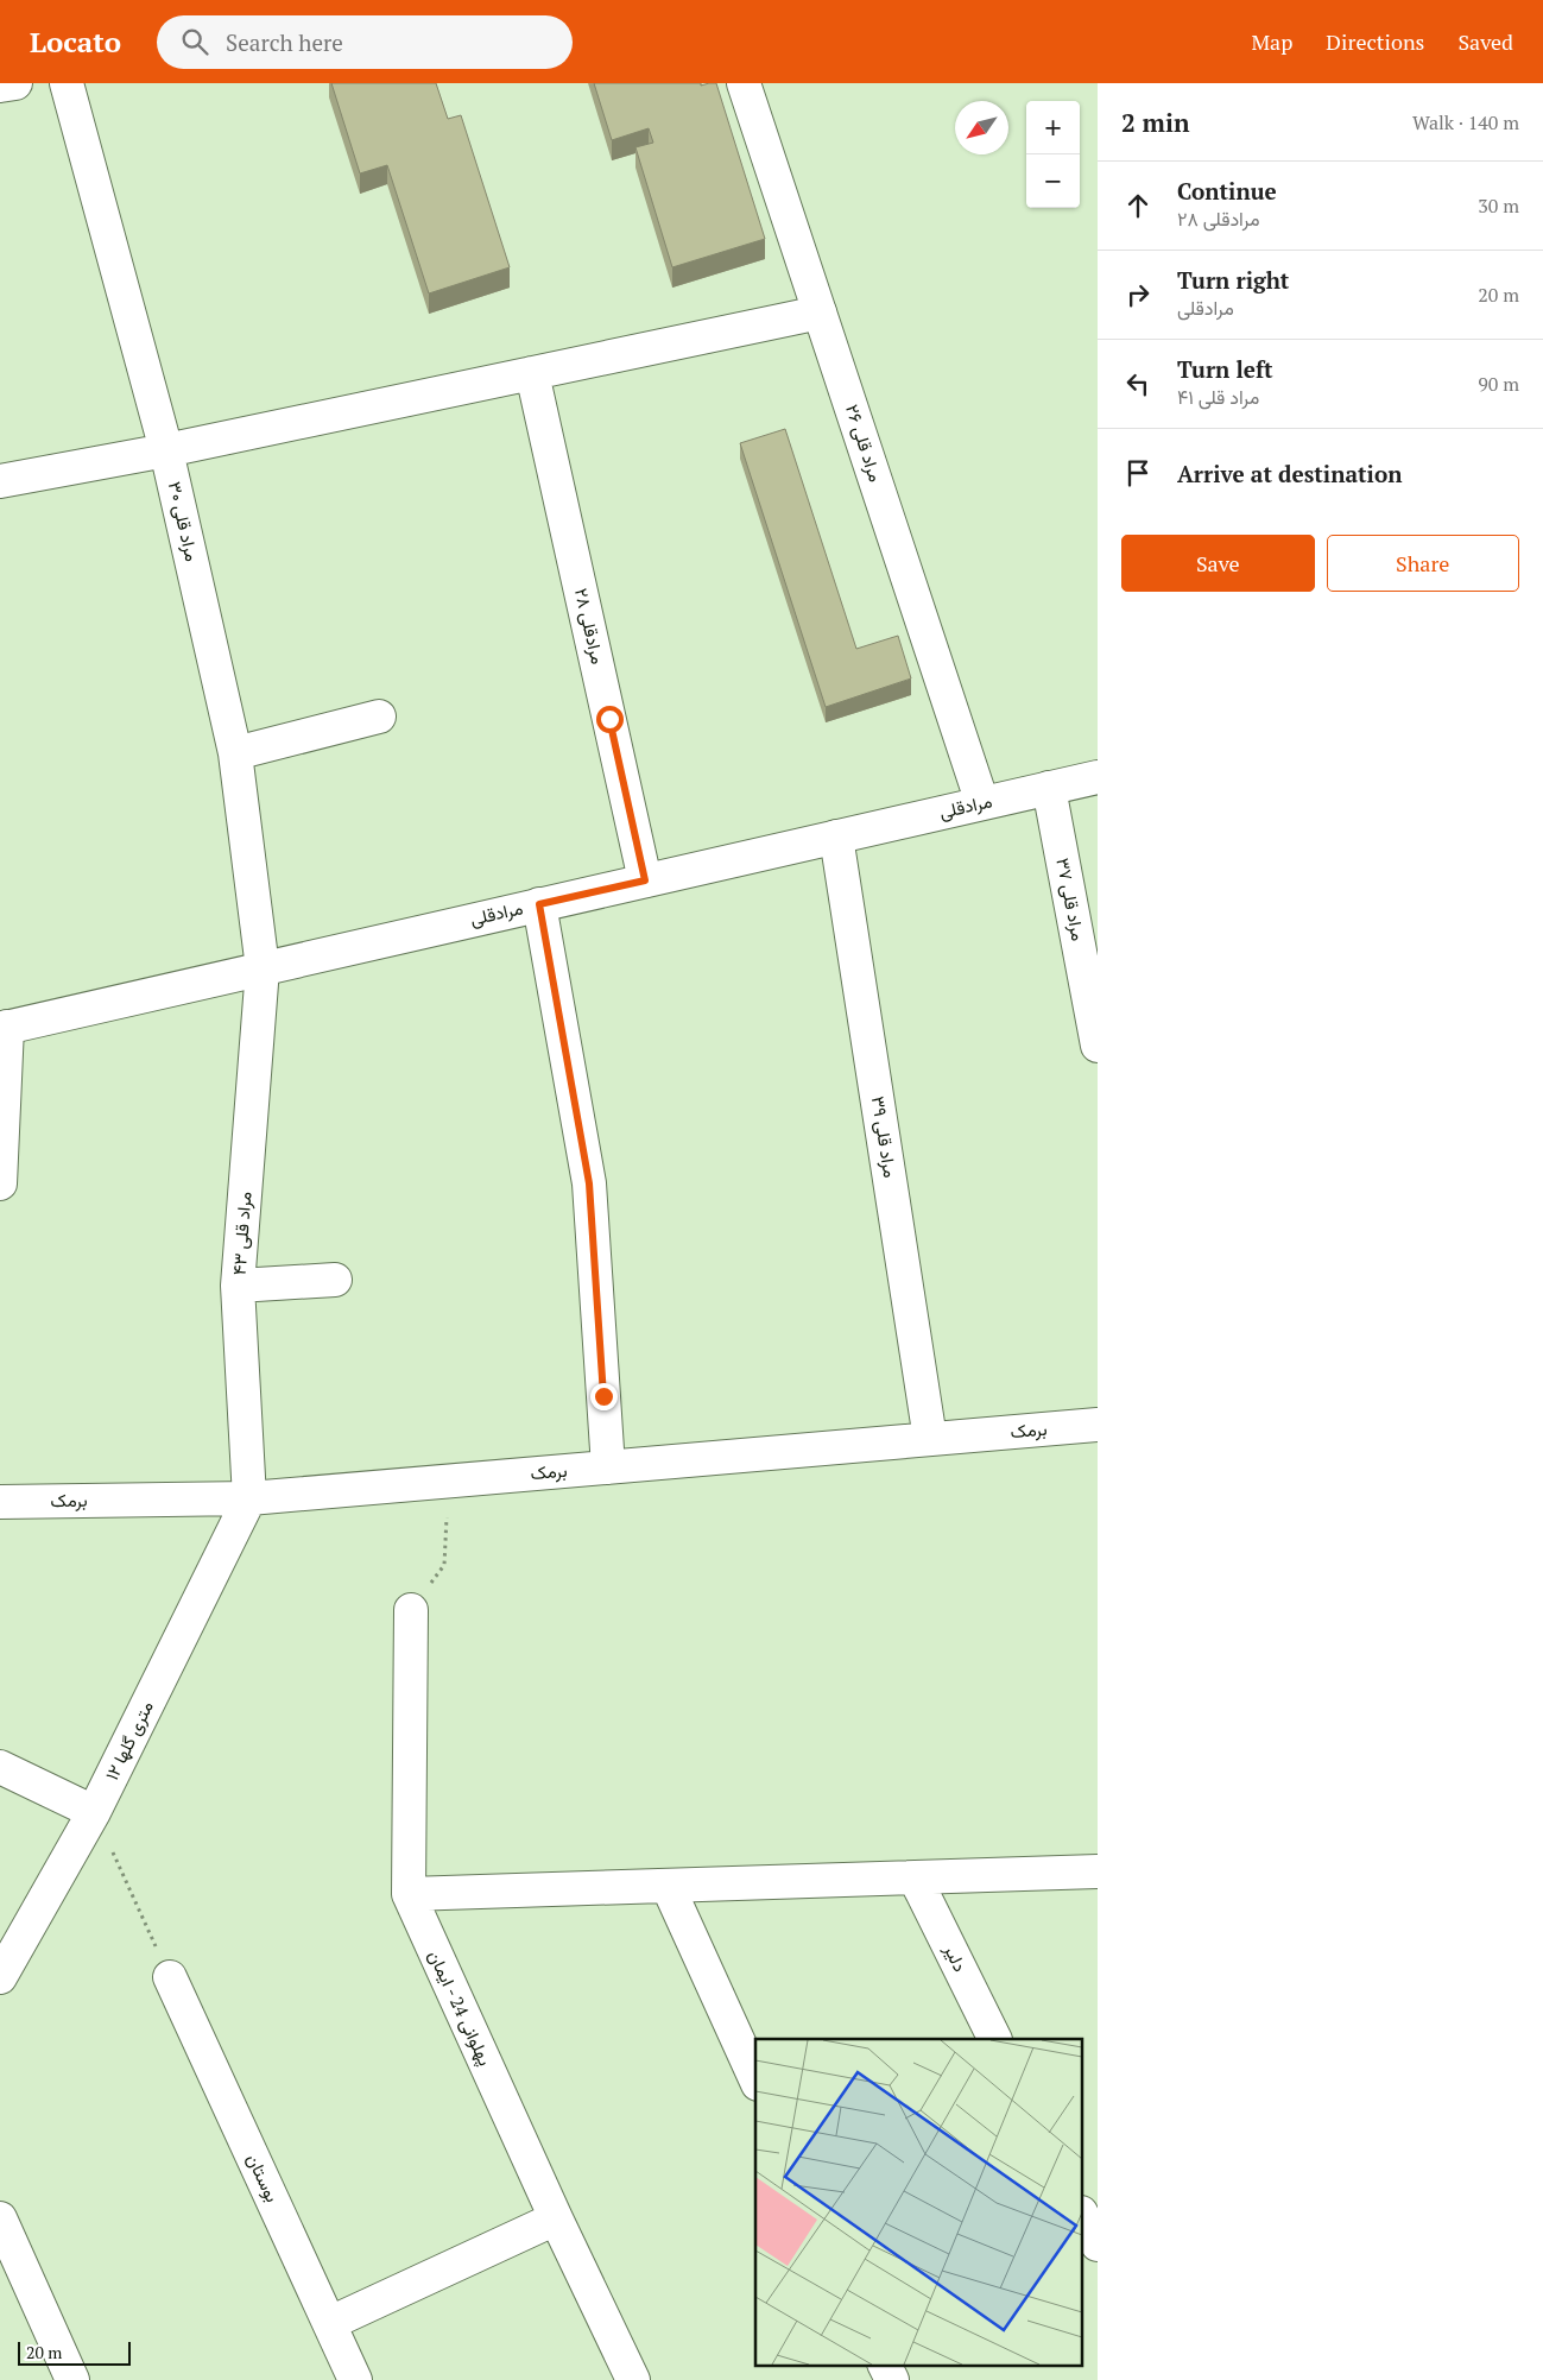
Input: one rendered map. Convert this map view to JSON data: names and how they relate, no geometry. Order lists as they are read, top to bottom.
{
  "streets": {
    "street": [
      "مراد قلی ۲۶",
      "مراد قلی ۳۰",
      "مرادقلی ۲۸",
      "مرادقلی",
      "مراد قلی ۳۷",
      "مراد قلی ۳۹",
      "مراد قلی ۴۳",
      "برمک",
      "۱۲ متری گلها",
      "دلیر",
      "پهلوانی 24 - ایمان",
      "بوستان"
    ]
  },
  "crossings": [
    ["مراد قلی ۲۶", "مرادقلی"],
    ["مراد قلی ۳۰", "مرادقلی"],
    ["مراد قلی ۳۰", "مراد قلی ۴۳"],
    ["مرادقلی ۲۸", "مرادقلی"],
    ["مرادقلی", "مراد قلی ۳۷"],
    ["مرادقلی", "مراد قلی ۳۹"],
    ["مرادقلی", "مراد قلی ۴۳"],
    ["مراد قلی ۳۹", "برمک"],
    ["مراد قلی ۴۳", "برمک"],
    ["مراد قلی ۴۳", "۱۲ متری گلها"],
    ["برمک", "۱۲ متری گلها"]
  ],
  "scale_bar": "20 m",
  "north": "bottom left",
  "page": {
    "header": "Locato",
    "search": "Search here",
    "nav": ["Map", "Directions", "Saved"],
    "heading": ["2 min", "Walk · 140 m"],
    "map_buttons": ["+", "−"],
    "list": [
      ["Continue", "مرادقلی ۲۸", "30 m"],
      ["Turn right", "مرادقلی", "20 m"],
      ["Turn left", "مراد قلی ۴۱", "90 m"],
      "Arrive at destination"
    ],
    "buttons": ["Save", "Share"],
    "scale": "20 m"
  }
}
